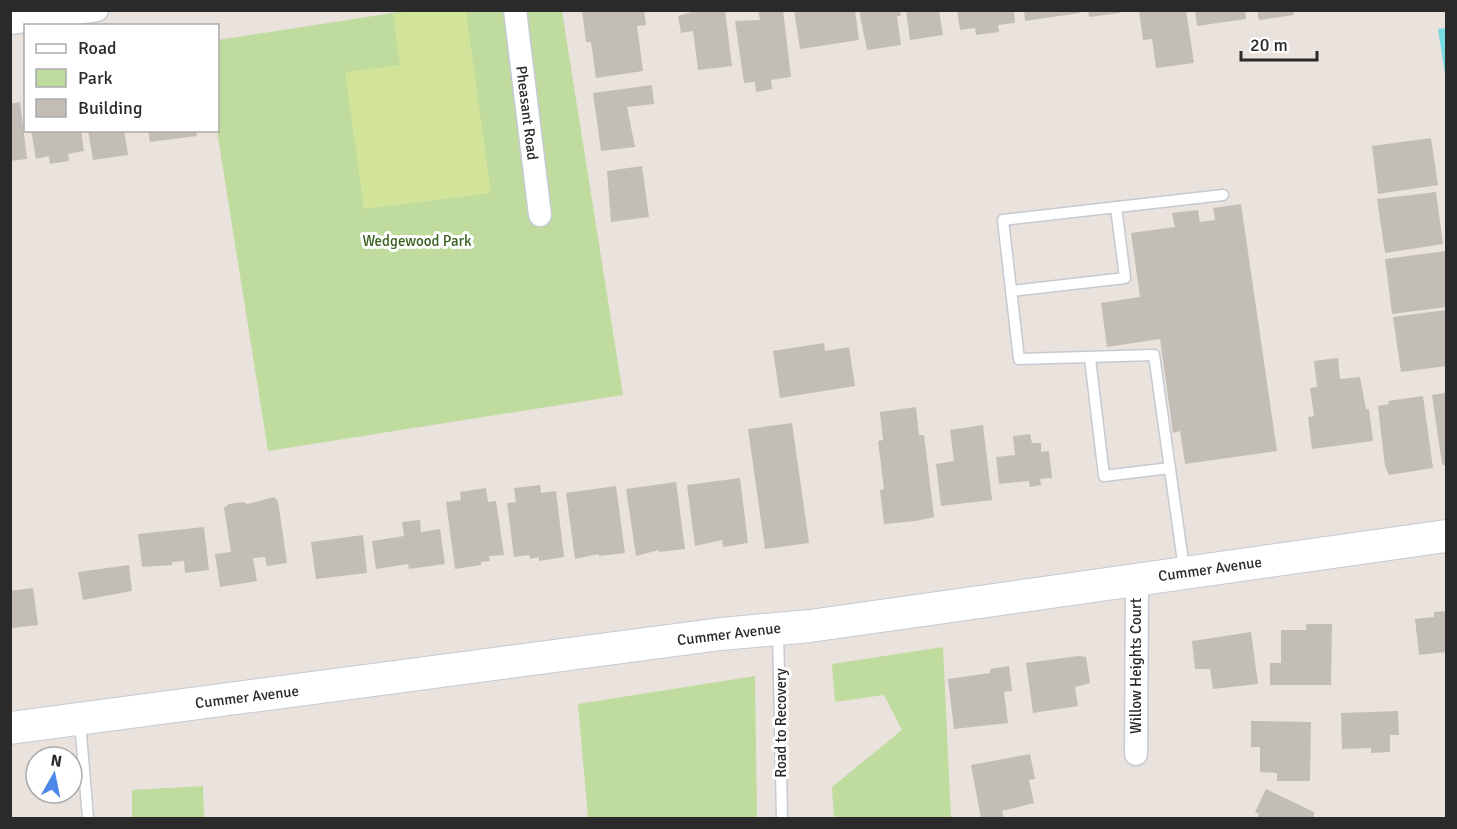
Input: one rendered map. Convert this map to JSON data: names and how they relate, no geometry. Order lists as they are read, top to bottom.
{
  "streets": {
    "street": ["Pheasant Road", "Cummer Avenue", "Willow Heights Court"],
    "lane": ["Road to Recovery"]
  },
  "crossings": [
    ["Cummer Avenue", "Willow Heights Court"],
    ["Cummer Avenue", "Road to Recovery"]
  ],
  "parks": ["Wedgewood Park"],
  "legend": ["Road", "Park", "Building"],
  "scale_bar": "20 m",
  "north": "top"
}
